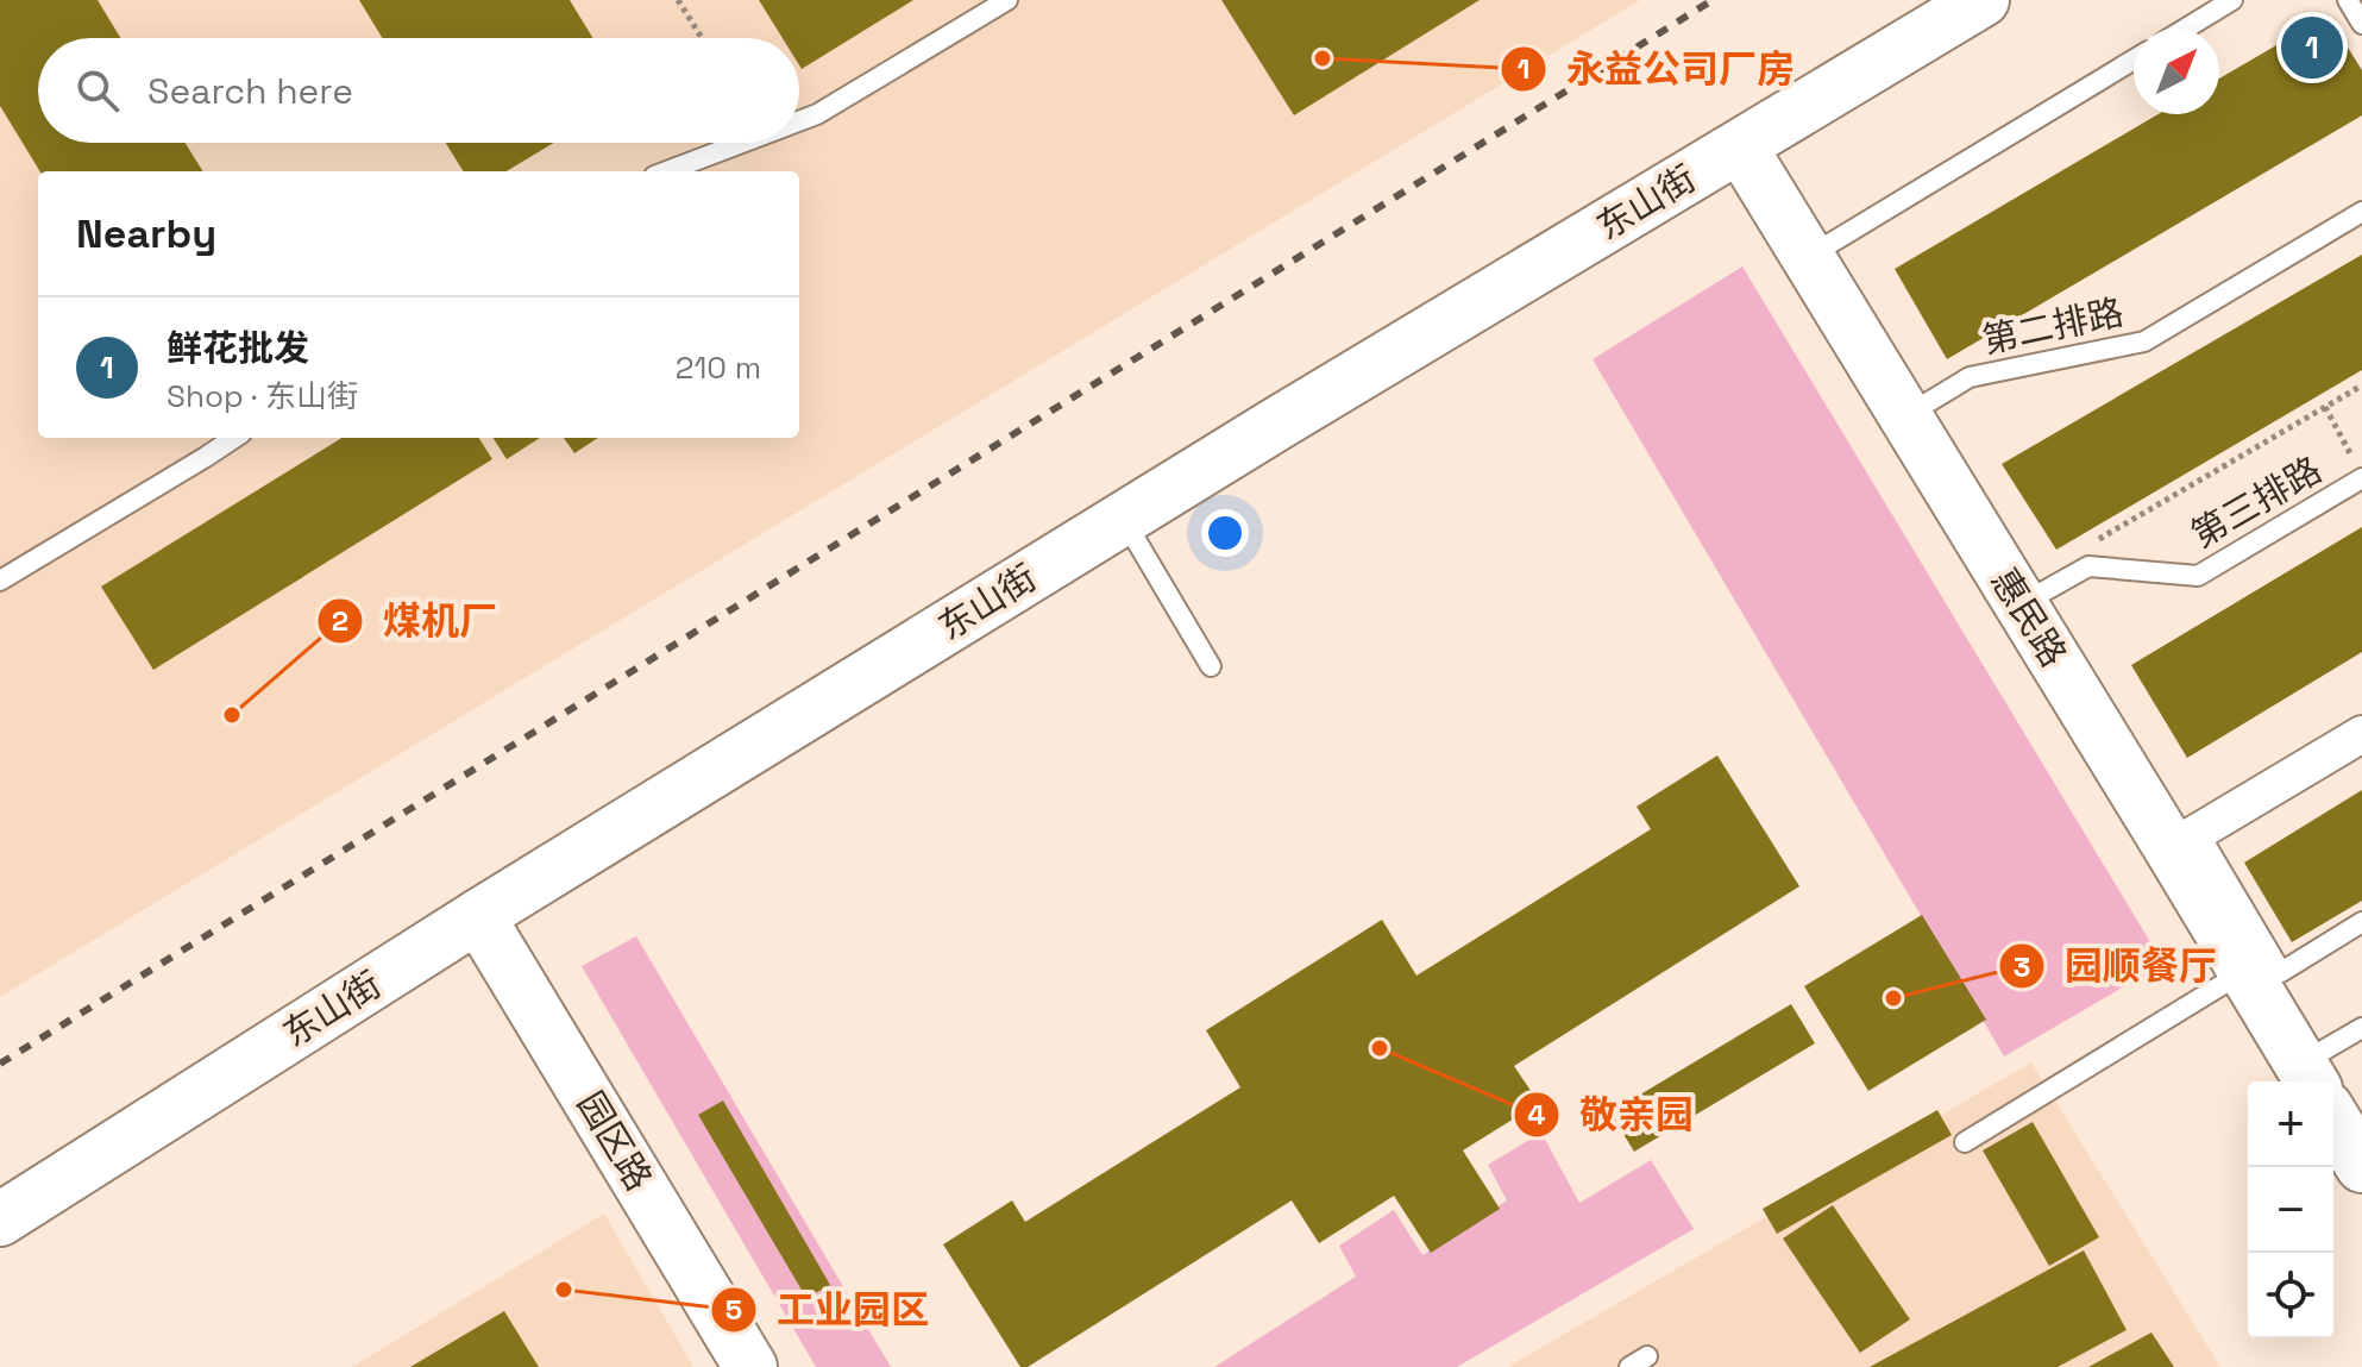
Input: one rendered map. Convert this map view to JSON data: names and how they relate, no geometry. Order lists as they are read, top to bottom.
{
  "streets": {
    "main road": ["东山街", "惠民路", "园区路"],
    "lane": ["第二排路", "第三排路"]
  },
  "crossings": [
    ["东山街", "惠民路"],
    ["东山街", "园区路"],
    ["第二排路", "惠民路"],
    ["第三排路", "惠民路"]
  ],
  "places": [
    "永益公司厂房",
    "煤机厂",
    "园顺餐厅",
    "敬亲园",
    "工业园区"
  ],
  "north": "top right",
  "page": {
    "pins": "1",
    "search": "Search here",
    "heading": "Nearby",
    "list": [
      {
        "mark": "1",
        "name": "鲜花批发",
        "note": "Shop · 东山街",
        "value": "210 m"
      }
    ],
    "map_buttons": ["+", "−"]
  }
}
